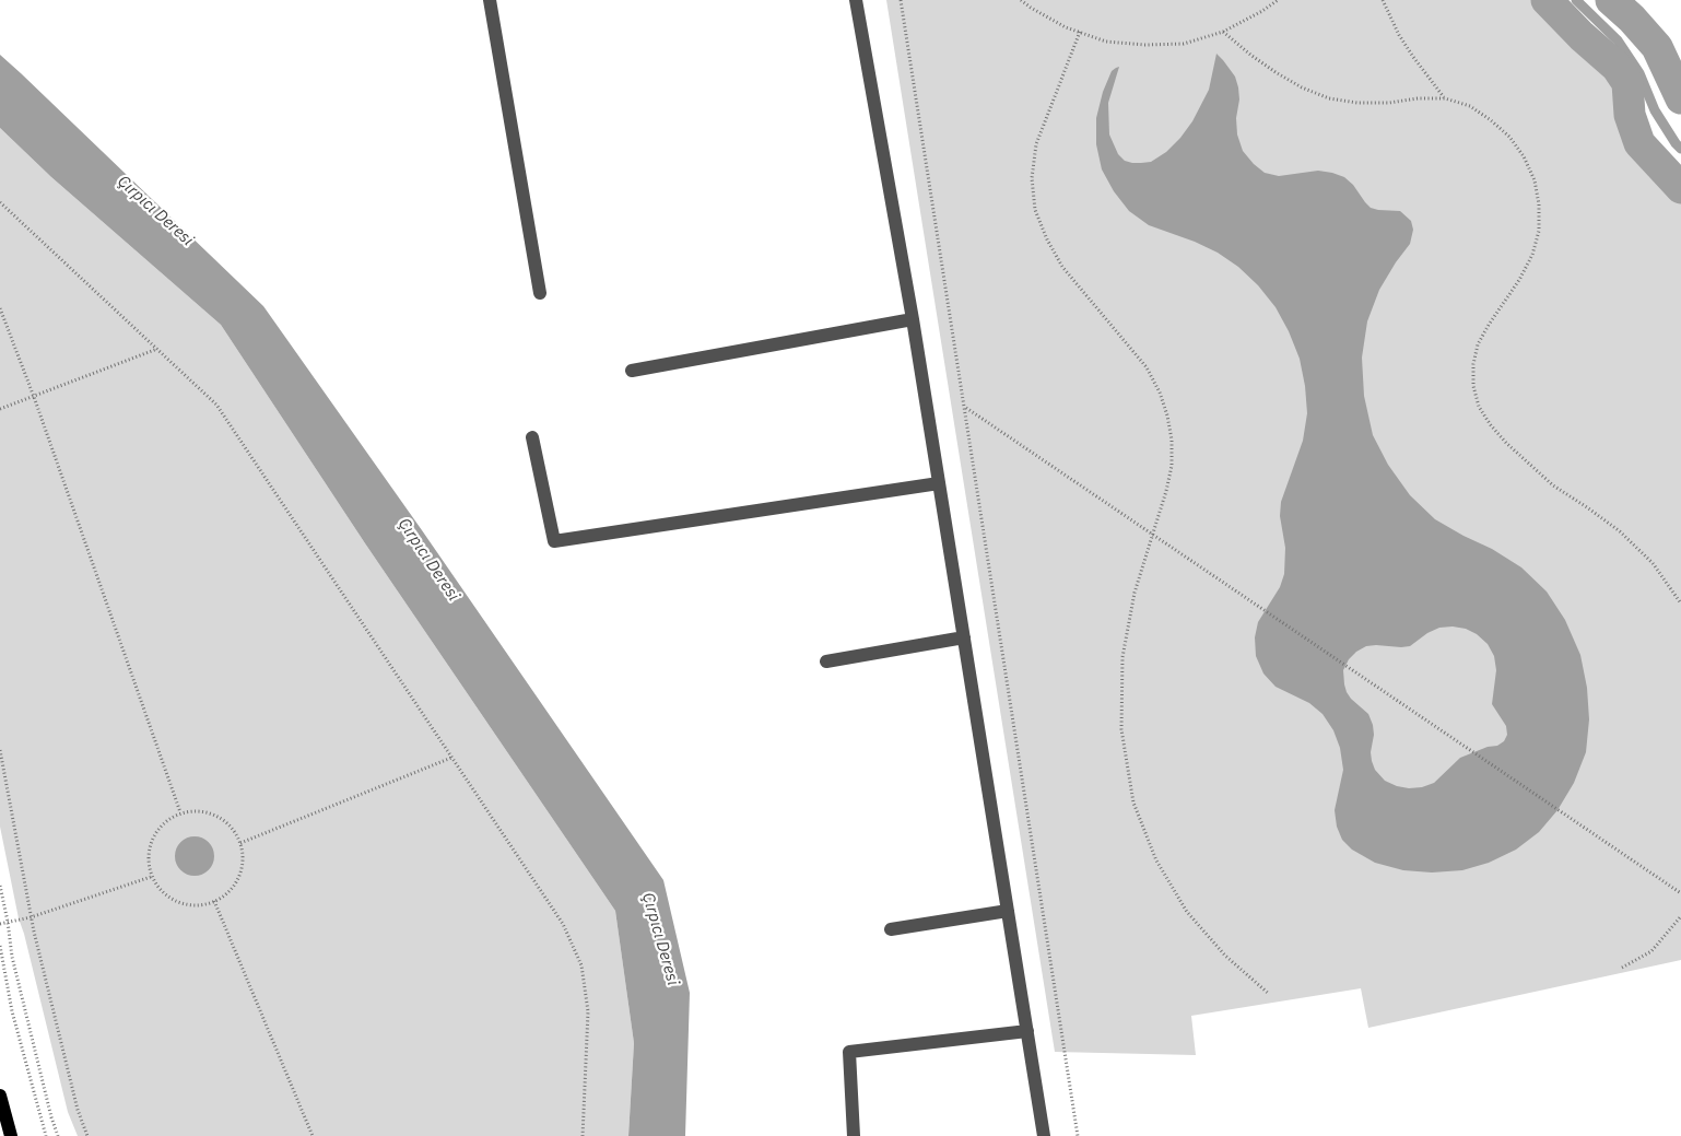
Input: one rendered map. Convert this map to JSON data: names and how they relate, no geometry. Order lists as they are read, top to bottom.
{
  "water": ["Çırpıcı Deresi"]
}
